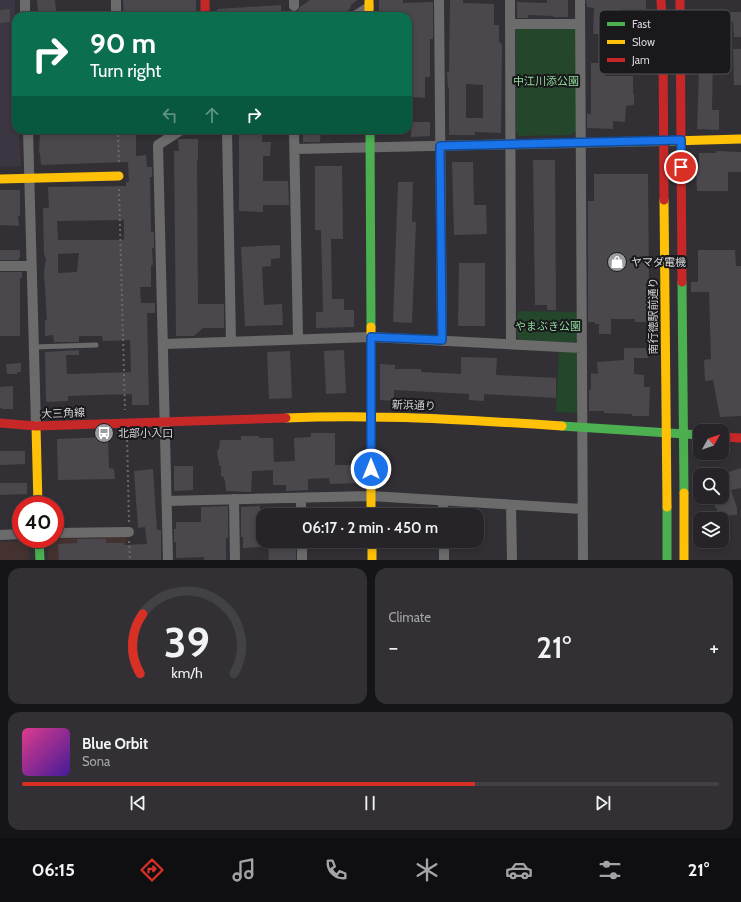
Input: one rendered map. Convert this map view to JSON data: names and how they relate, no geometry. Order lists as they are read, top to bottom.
{
  "streets": {
    "street": ["南行徳駅前通り", "新浜通り", "大三角線"]
  },
  "crossings": [
    ["南行徳駅前通り", "新浜通り"],
    ["新浜通り", "大三角線"]
  ],
  "parks": ["中江川添公園", "やまぶき公園"],
  "places": {
    "shop": ["ヤマダ電機"],
    "bus stop": ["北部小入口"]
  },
  "legend": ["Fast", "Slow", "Jam"],
  "north": "top right",
  "page": {
    "turn": ["90 m", "Turn right"],
    "limit": "40",
    "trip": "06:17 · 2 min · 450 m",
    "tile": "Climate",
    "heat": ["−", "21°", "+"],
    "song": ["Blue Orbit", "Sona"],
    "tabs": ["06:15", "21°"],
    "gauge": ["39", "km/h"]
  }
}
